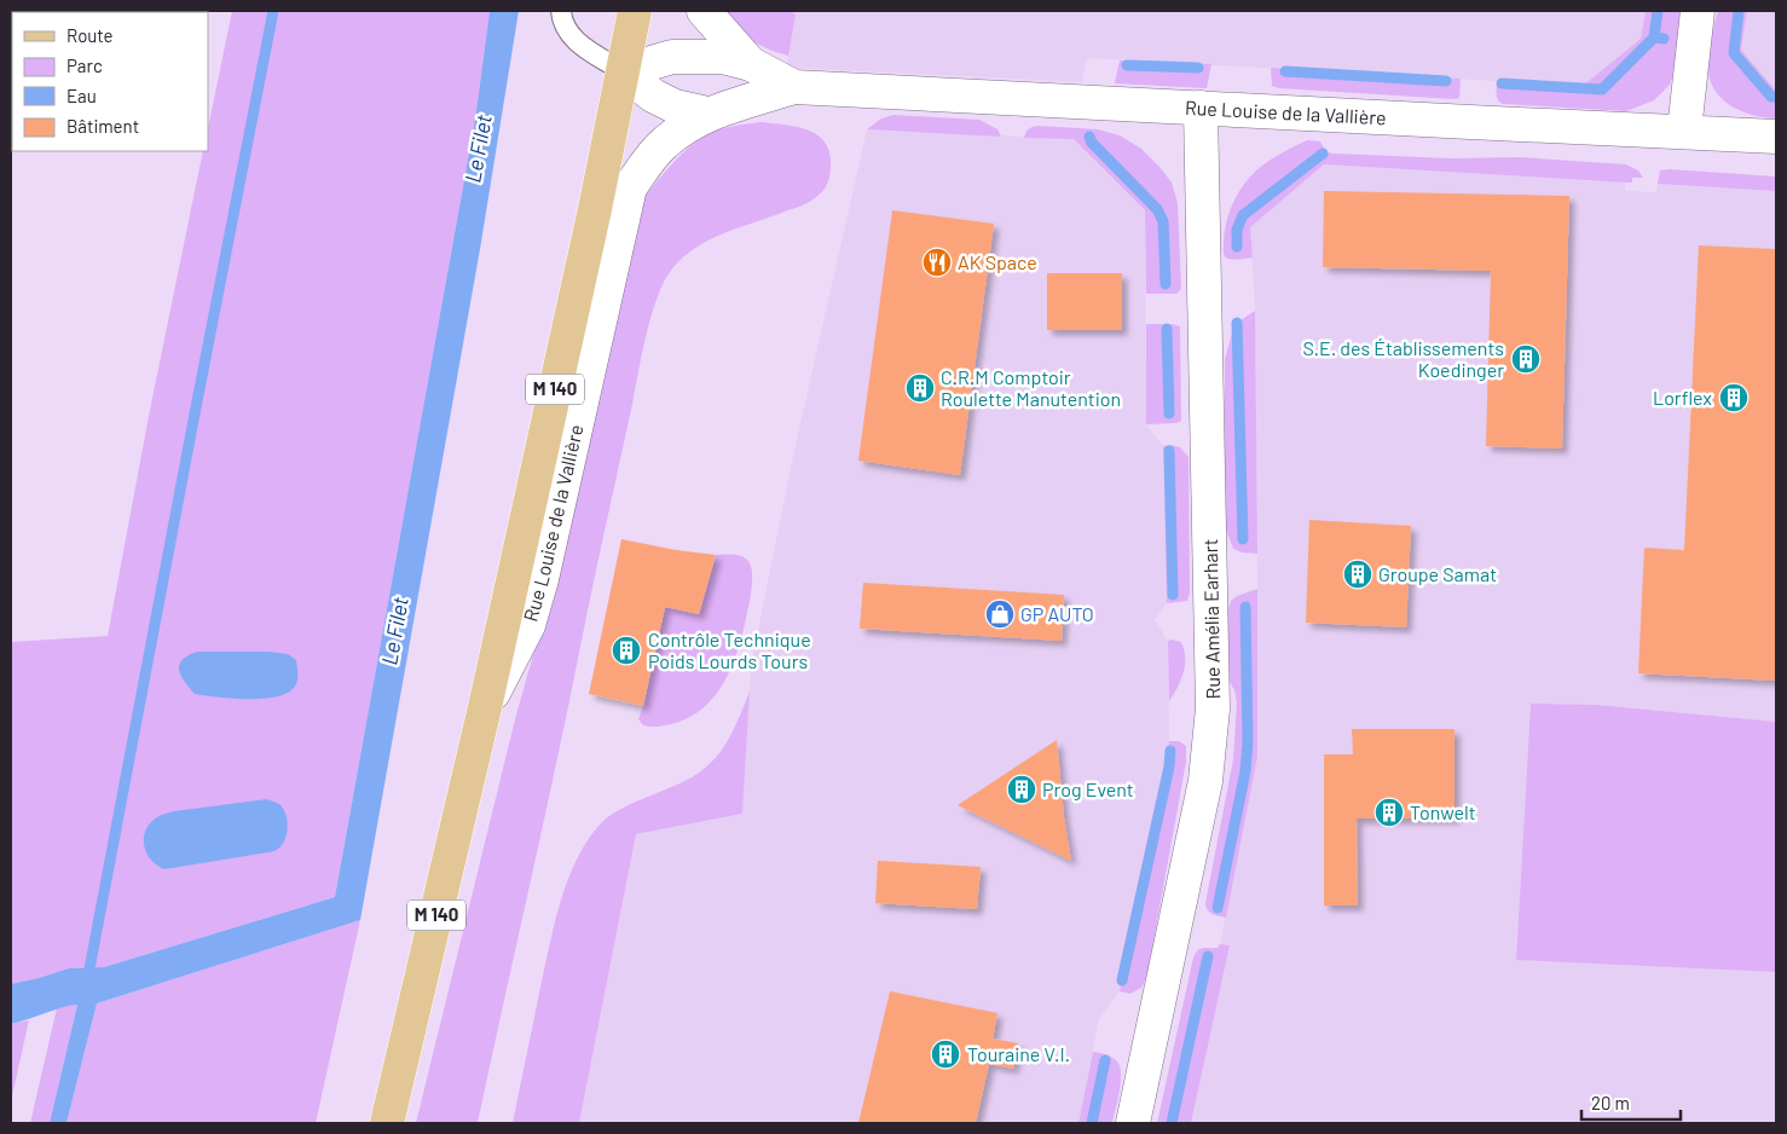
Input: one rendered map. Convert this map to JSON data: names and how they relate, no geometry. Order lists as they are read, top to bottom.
{
  "streets": {
    "main road": ["M 140"],
    "street": ["Rue Louise de la Vallière", "Rue Amélia Earhart"]
  },
  "crossings": [
    ["Rue Louise de la Vallière", "M 140"],
    ["Rue Louise de la Vallière", "Rue Amélia Earhart"]
  ],
  "water": ["Le Filet"],
  "places": {
    "restaurant": ["AK Space"],
    "building": [
      "S.E. des Établissements Koedinger",
      "C.R.M Comptoir Roulette Manutention",
      "Lorflex",
      "Groupe Samat",
      "Contrôle Technique Poids Lourds Tours",
      "Prog Event",
      "Tonwelt",
      "Touraine V.I."
    ],
    "shop": ["GP AUTO"]
  },
  "legend": [
    "Route",
    "Parc",
    "Eau",
    "Bâtiment"
  ],
  "scale_bar": "20 m"
}
